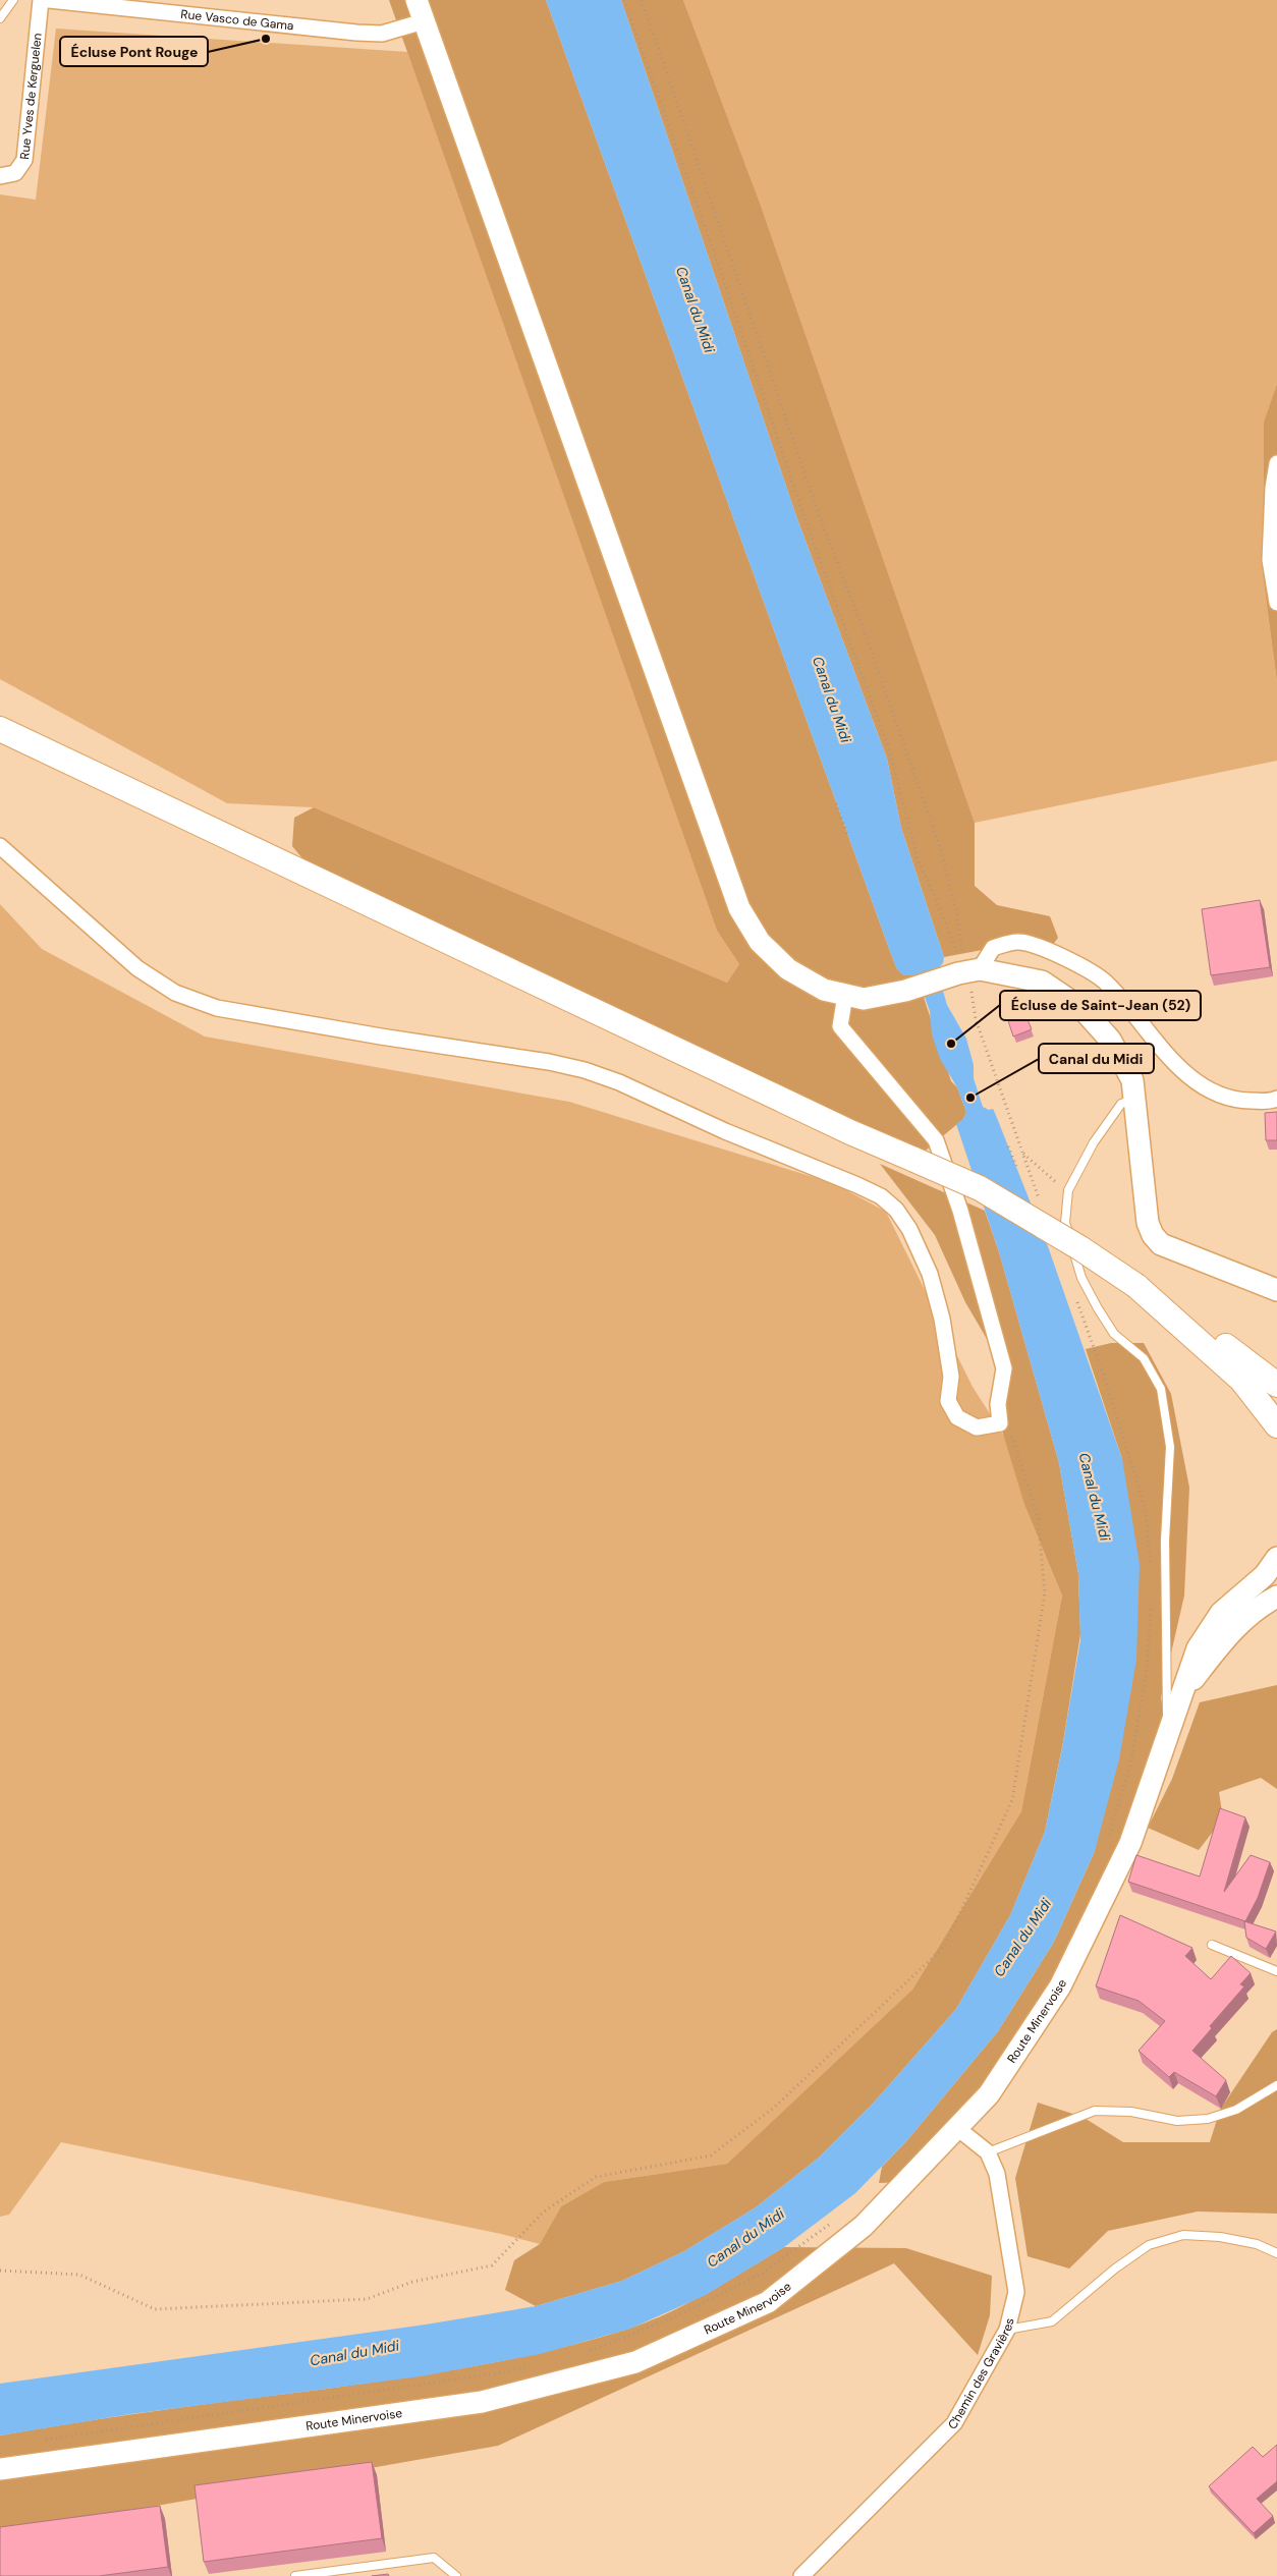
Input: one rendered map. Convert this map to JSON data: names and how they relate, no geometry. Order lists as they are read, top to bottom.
{
  "streets": {
    "main road": ["Route Minervoise"],
    "street": ["Rue Vasco de Gama", "Rue Yves de Kerguelen", "Chemin des Gravières"]
  },
  "crossings": [
    ["Route Minervoise", "Chemin des Gravières"]
  ],
  "water": ["Canal du Midi"],
  "places": ["Écluse Pont Rouge", "Écluse de Saint-Jean (52)", "Canal du Midi"]
}
